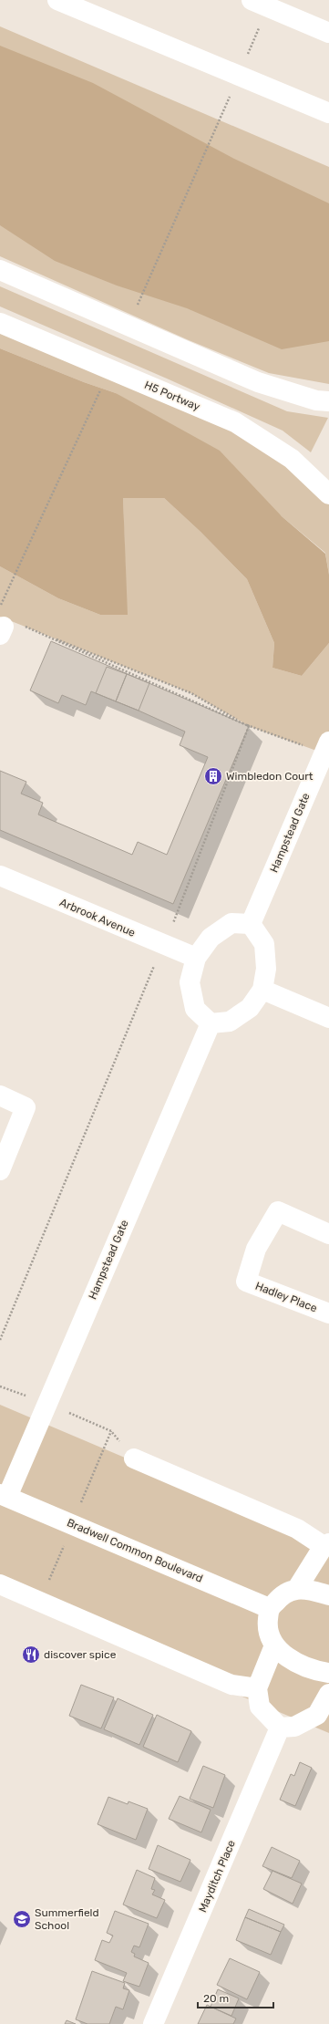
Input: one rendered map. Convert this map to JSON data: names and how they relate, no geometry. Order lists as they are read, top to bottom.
{
  "streets": {
    "street": [
      "H5 Portway",
      "Hampstead Gate",
      "Arbrook Avenue",
      "Hadley Place",
      "Bradwell Common Boulevard",
      "Mayditch Place"
    ]
  },
  "crossings": [
    ["Hampstead Gate", "Arbrook Avenue"],
    ["Hampstead Gate", "Bradwell Common Boulevard"]
  ],
  "places": {
    "building": ["Wimbledon Court"],
    "restaurant": ["discover spice"],
    "school or university": ["Summerfield School"]
  },
  "scale_bar": "20 m"
}
